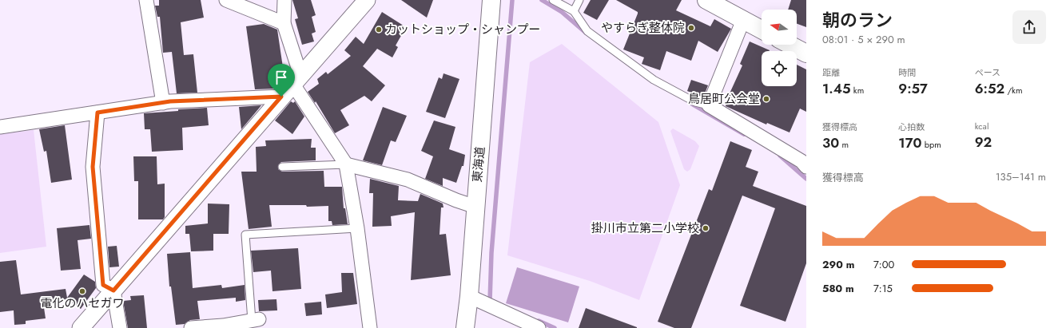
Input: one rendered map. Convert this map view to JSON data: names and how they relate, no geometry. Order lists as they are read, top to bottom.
{
  "streets": {
    "main road": ["東海道"]
  },
  "places": [
    "やすらぎ整体院",
    "カットショップ・シャンプー",
    "鳥居町公会堂",
    "掛川市立第二小学校",
    "電化のハセガワ"
  ],
  "north": "left",
  "page": {
    "heading": ["朝のラン", "08:01 · 5 × 290 m"],
    "stats": [
      ["距離", "1.45 km"],
      ["時間", "9:57"],
      ["ペース", "6:52 /km"],
      ["獲得標高", "30 m"],
      ["心拍数", "170 bpm"],
      ["kcal", "92"]
    ],
    "chart": ["獲得標高", "135–141 m"],
    "list": [
      {
        "name": "290 m",
        "note": "7:00"
      },
      {
        "name": "580 m",
        "note": "7:15"
      }
    ]
  }
}
